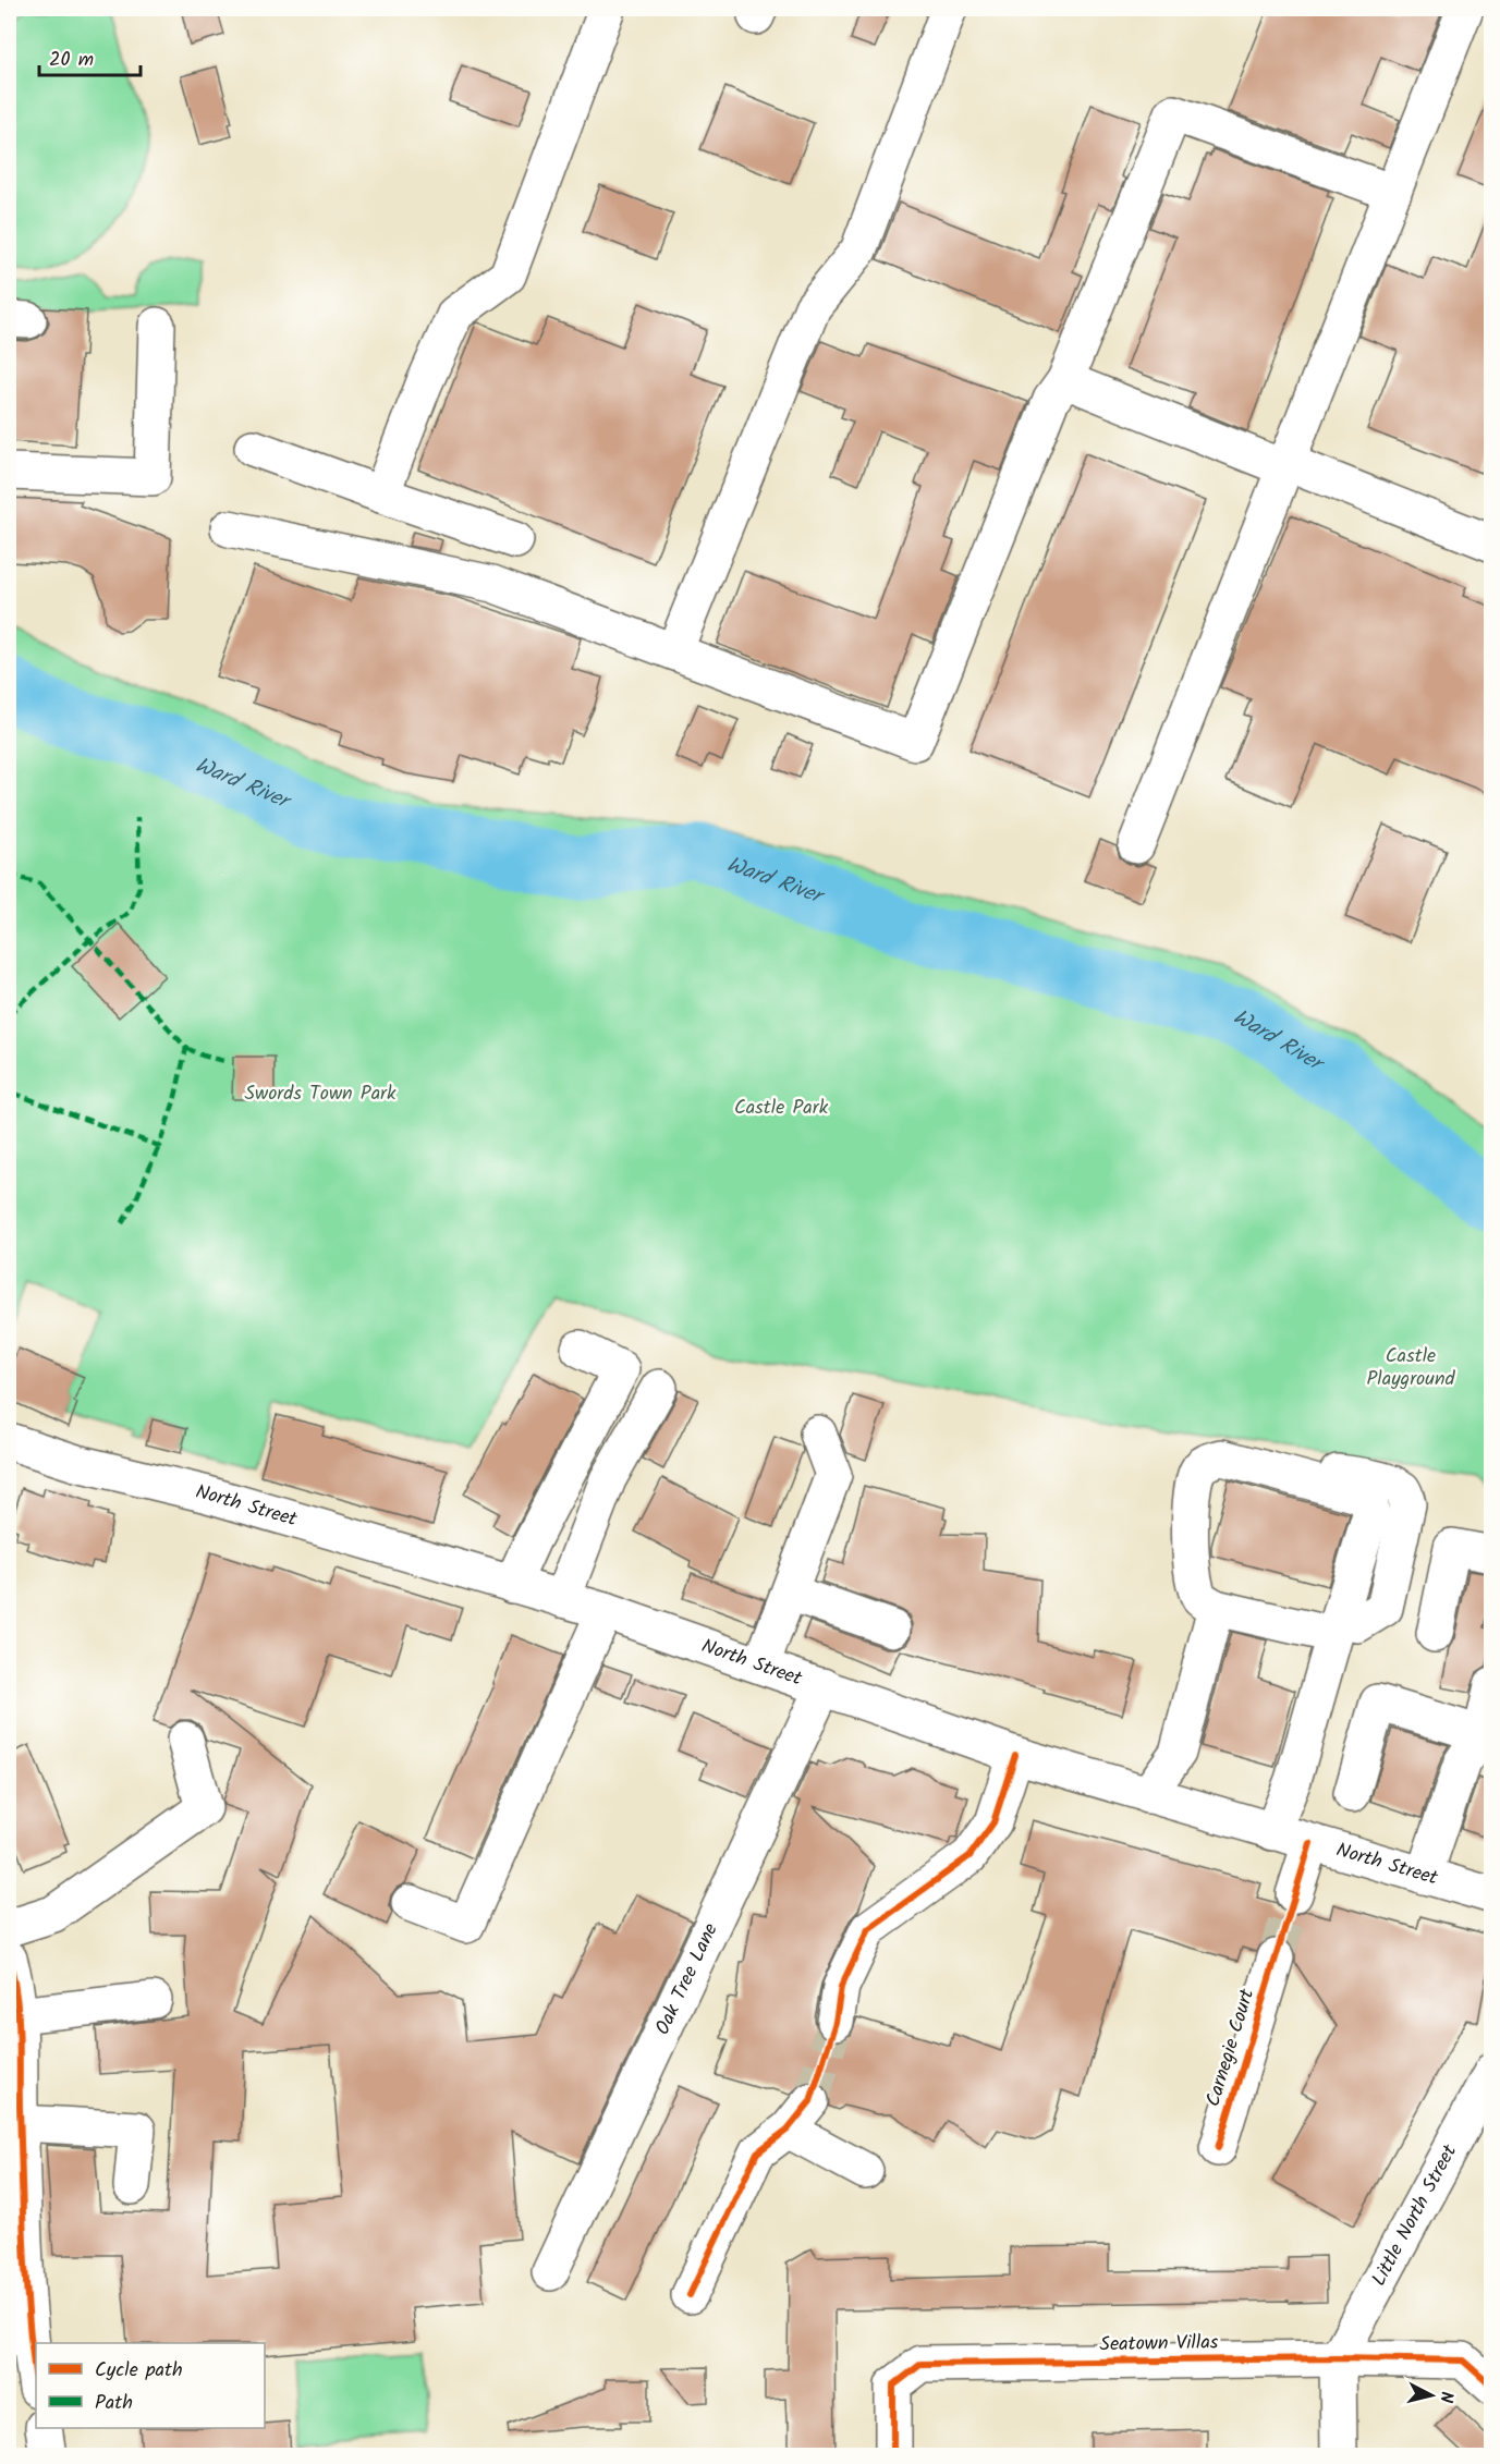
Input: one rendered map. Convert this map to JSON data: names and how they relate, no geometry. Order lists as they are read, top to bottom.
{
  "streets": {
    "street": [
      "North Street",
      "Oak Tree Lane",
      "Carnegie Court",
      "Little North Street",
      "Seatown Villas"
    ]
  },
  "crossings": [
    ["North Street", "Oak Tree Lane"],
    ["Little North Street", "Seatown Villas"]
  ],
  "water": ["Ward River"],
  "parks": ["Swords Town Park", "Castle Park", "Castle Playground"],
  "legend": ["Cycle path", "Path"],
  "scale_bar": "20 m",
  "north": "right"
}
